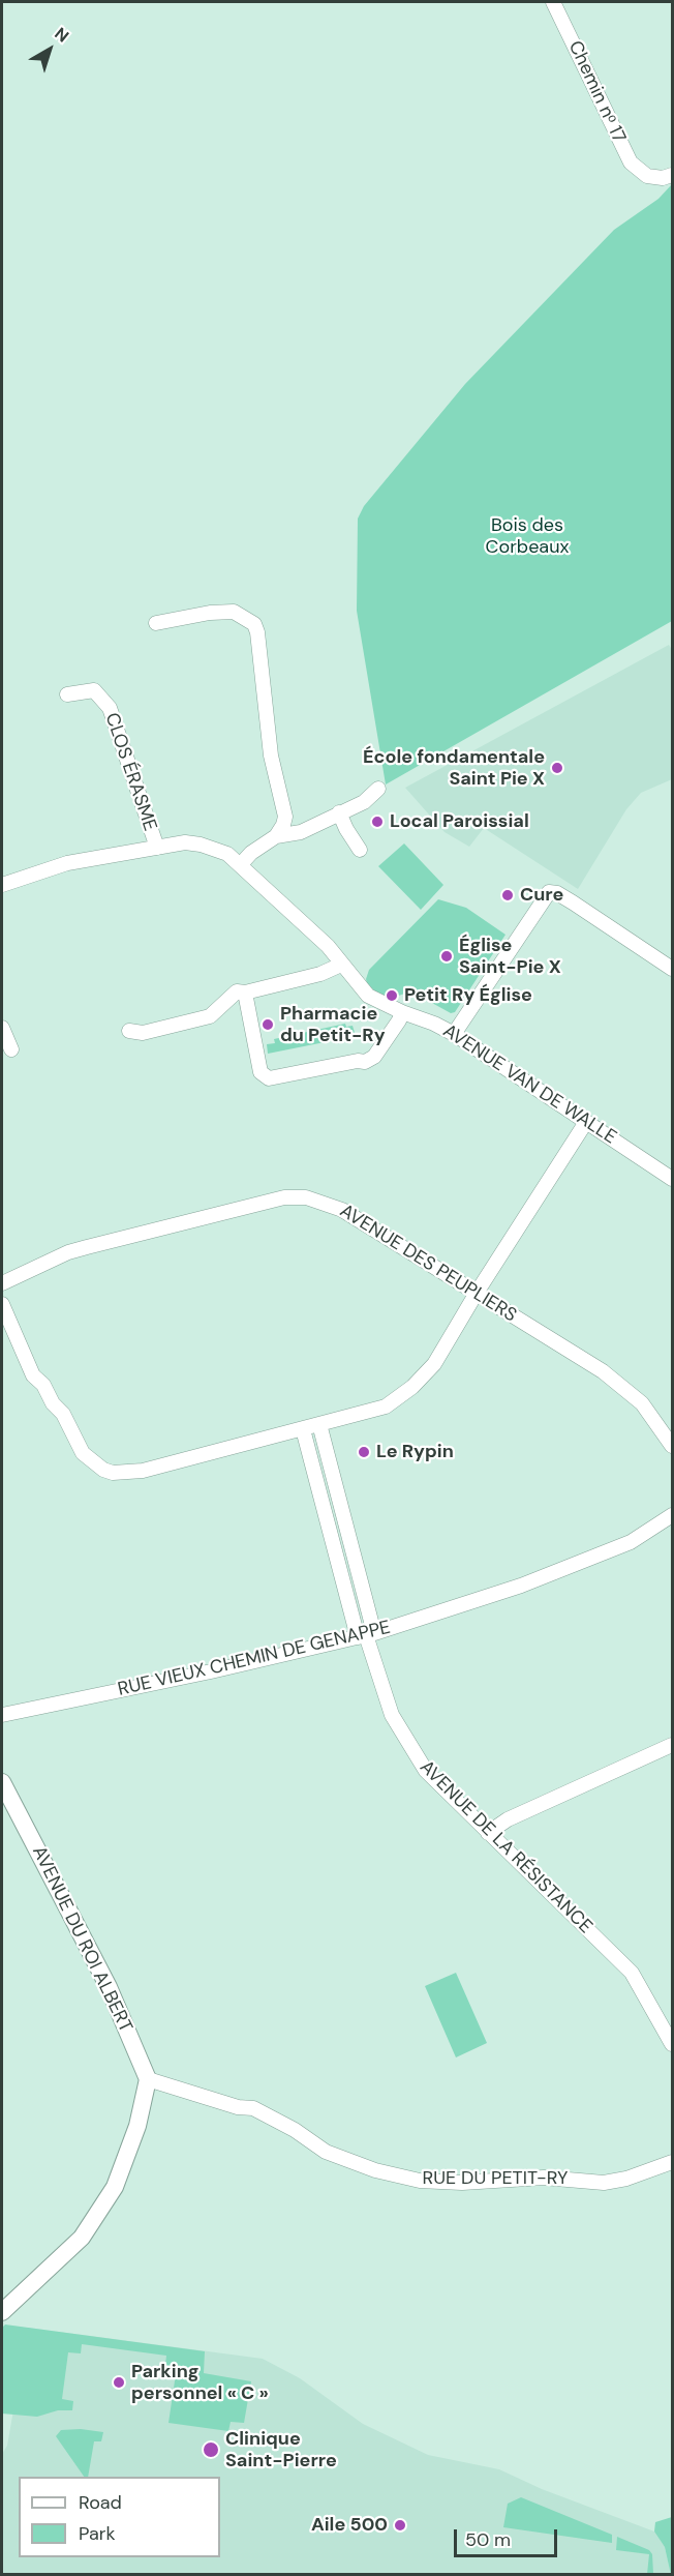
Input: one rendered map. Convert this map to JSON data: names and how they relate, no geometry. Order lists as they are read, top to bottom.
{
  "streets": {
    "main road": ["AVENUE DU ROI ALBERT"],
    "street": [
      "Chemin nᵒ 17",
      "CLOS ÉRASME",
      "AVENUE VAN DE WALLE",
      "AVENUE DES PEUPLIERS",
      "RUE VIEUX CHEMIN DE GENAPPE",
      "AVENUE DE LA RÉSISTANCE",
      "RUE DU PETIT-RY"
    ]
  },
  "crossings": [
    ["CLOS ÉRASME", "AVENUE VAN DE WALLE"],
    ["RUE VIEUX CHEMIN DE GENAPPE", "AVENUE DE LA RÉSISTANCE"],
    ["AVENUE DU ROI ALBERT", "RUE DU PETIT-RY"]
  ],
  "parks": ["Bois des Corbeaux"],
  "places": [
    "École fondamentale Saint Pie X",
    "Local Paroissial",
    "Cure",
    "Église Saint-Pie X",
    "Petit Ry Église",
    "Pharmacie du Petit-Ry",
    "Le Rypin",
    "Parking personnel « C »",
    "Clinique Saint-Pierre",
    "Aile 500"
  ],
  "legend": ["Road", "Park"],
  "scale_bar": "50 m",
  "north": "top right"
}
